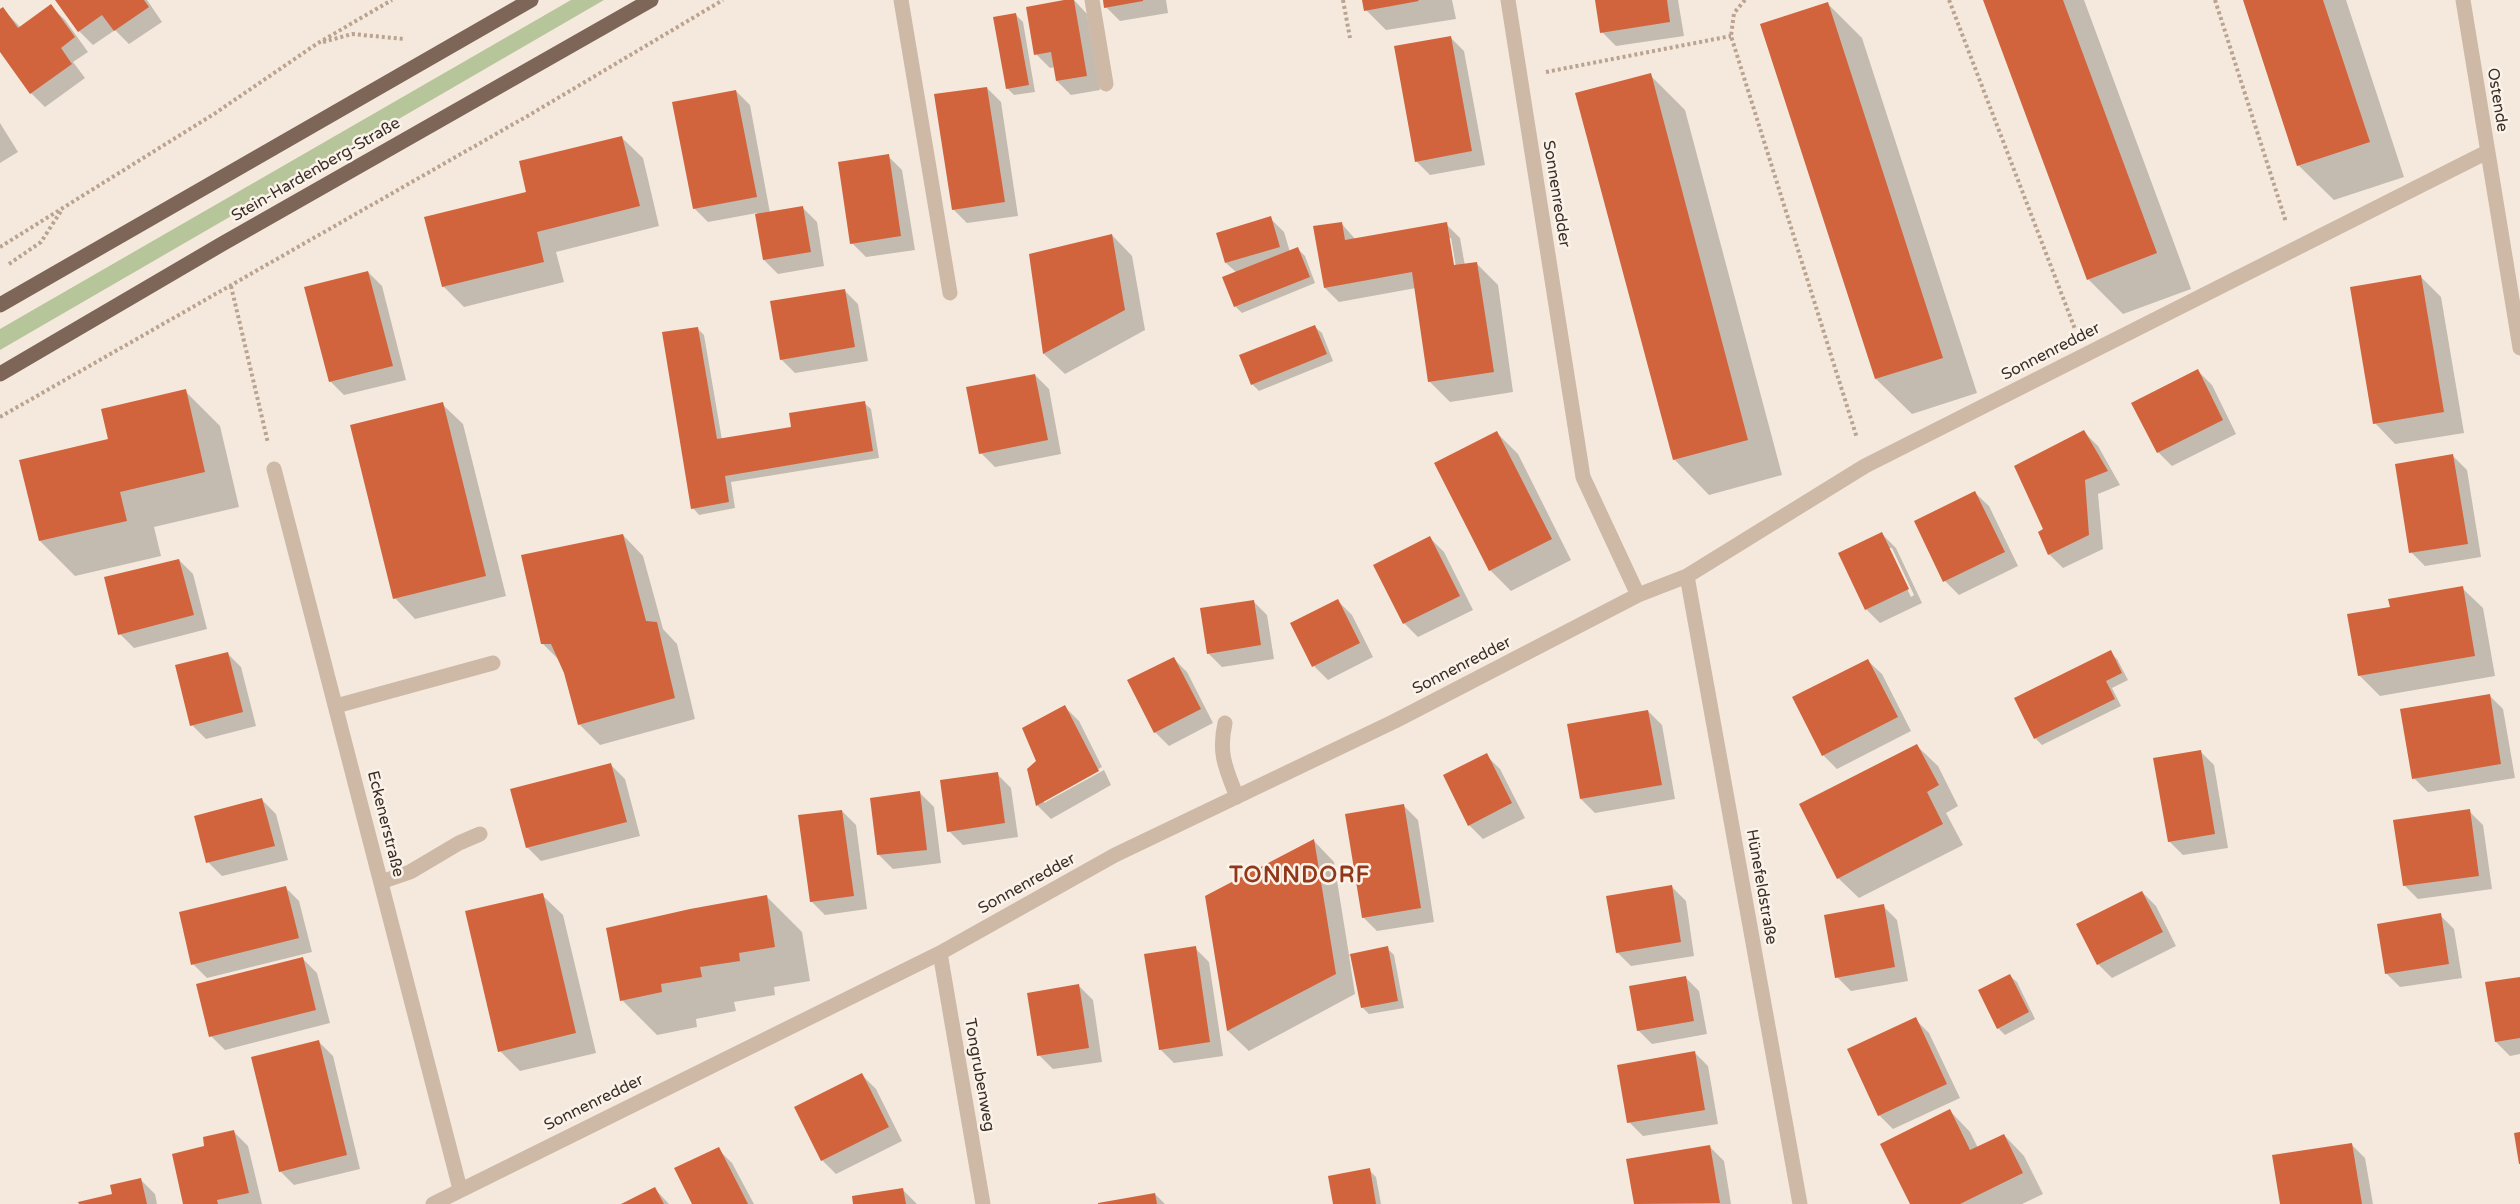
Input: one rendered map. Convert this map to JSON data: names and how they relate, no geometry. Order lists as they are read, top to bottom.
{
  "streets": {
    "main road": ["Stein-Hardenberg-Straße"],
    "street": [
      "Ostende",
      "Sonnenredder",
      "Eckenerstraße",
      "Hünefeldstraße",
      "Tongrubenweg"
    ]
  },
  "crossings": [
    ["Ostende", "Sonnenredder"],
    ["Sonnenredder", "Eckenerstraße"],
    ["Sonnenredder", "Hünefeldstraße"],
    ["Sonnenredder", "Tongrubenweg"]
  ],
  "districts": ["TONNDORF"]
}
